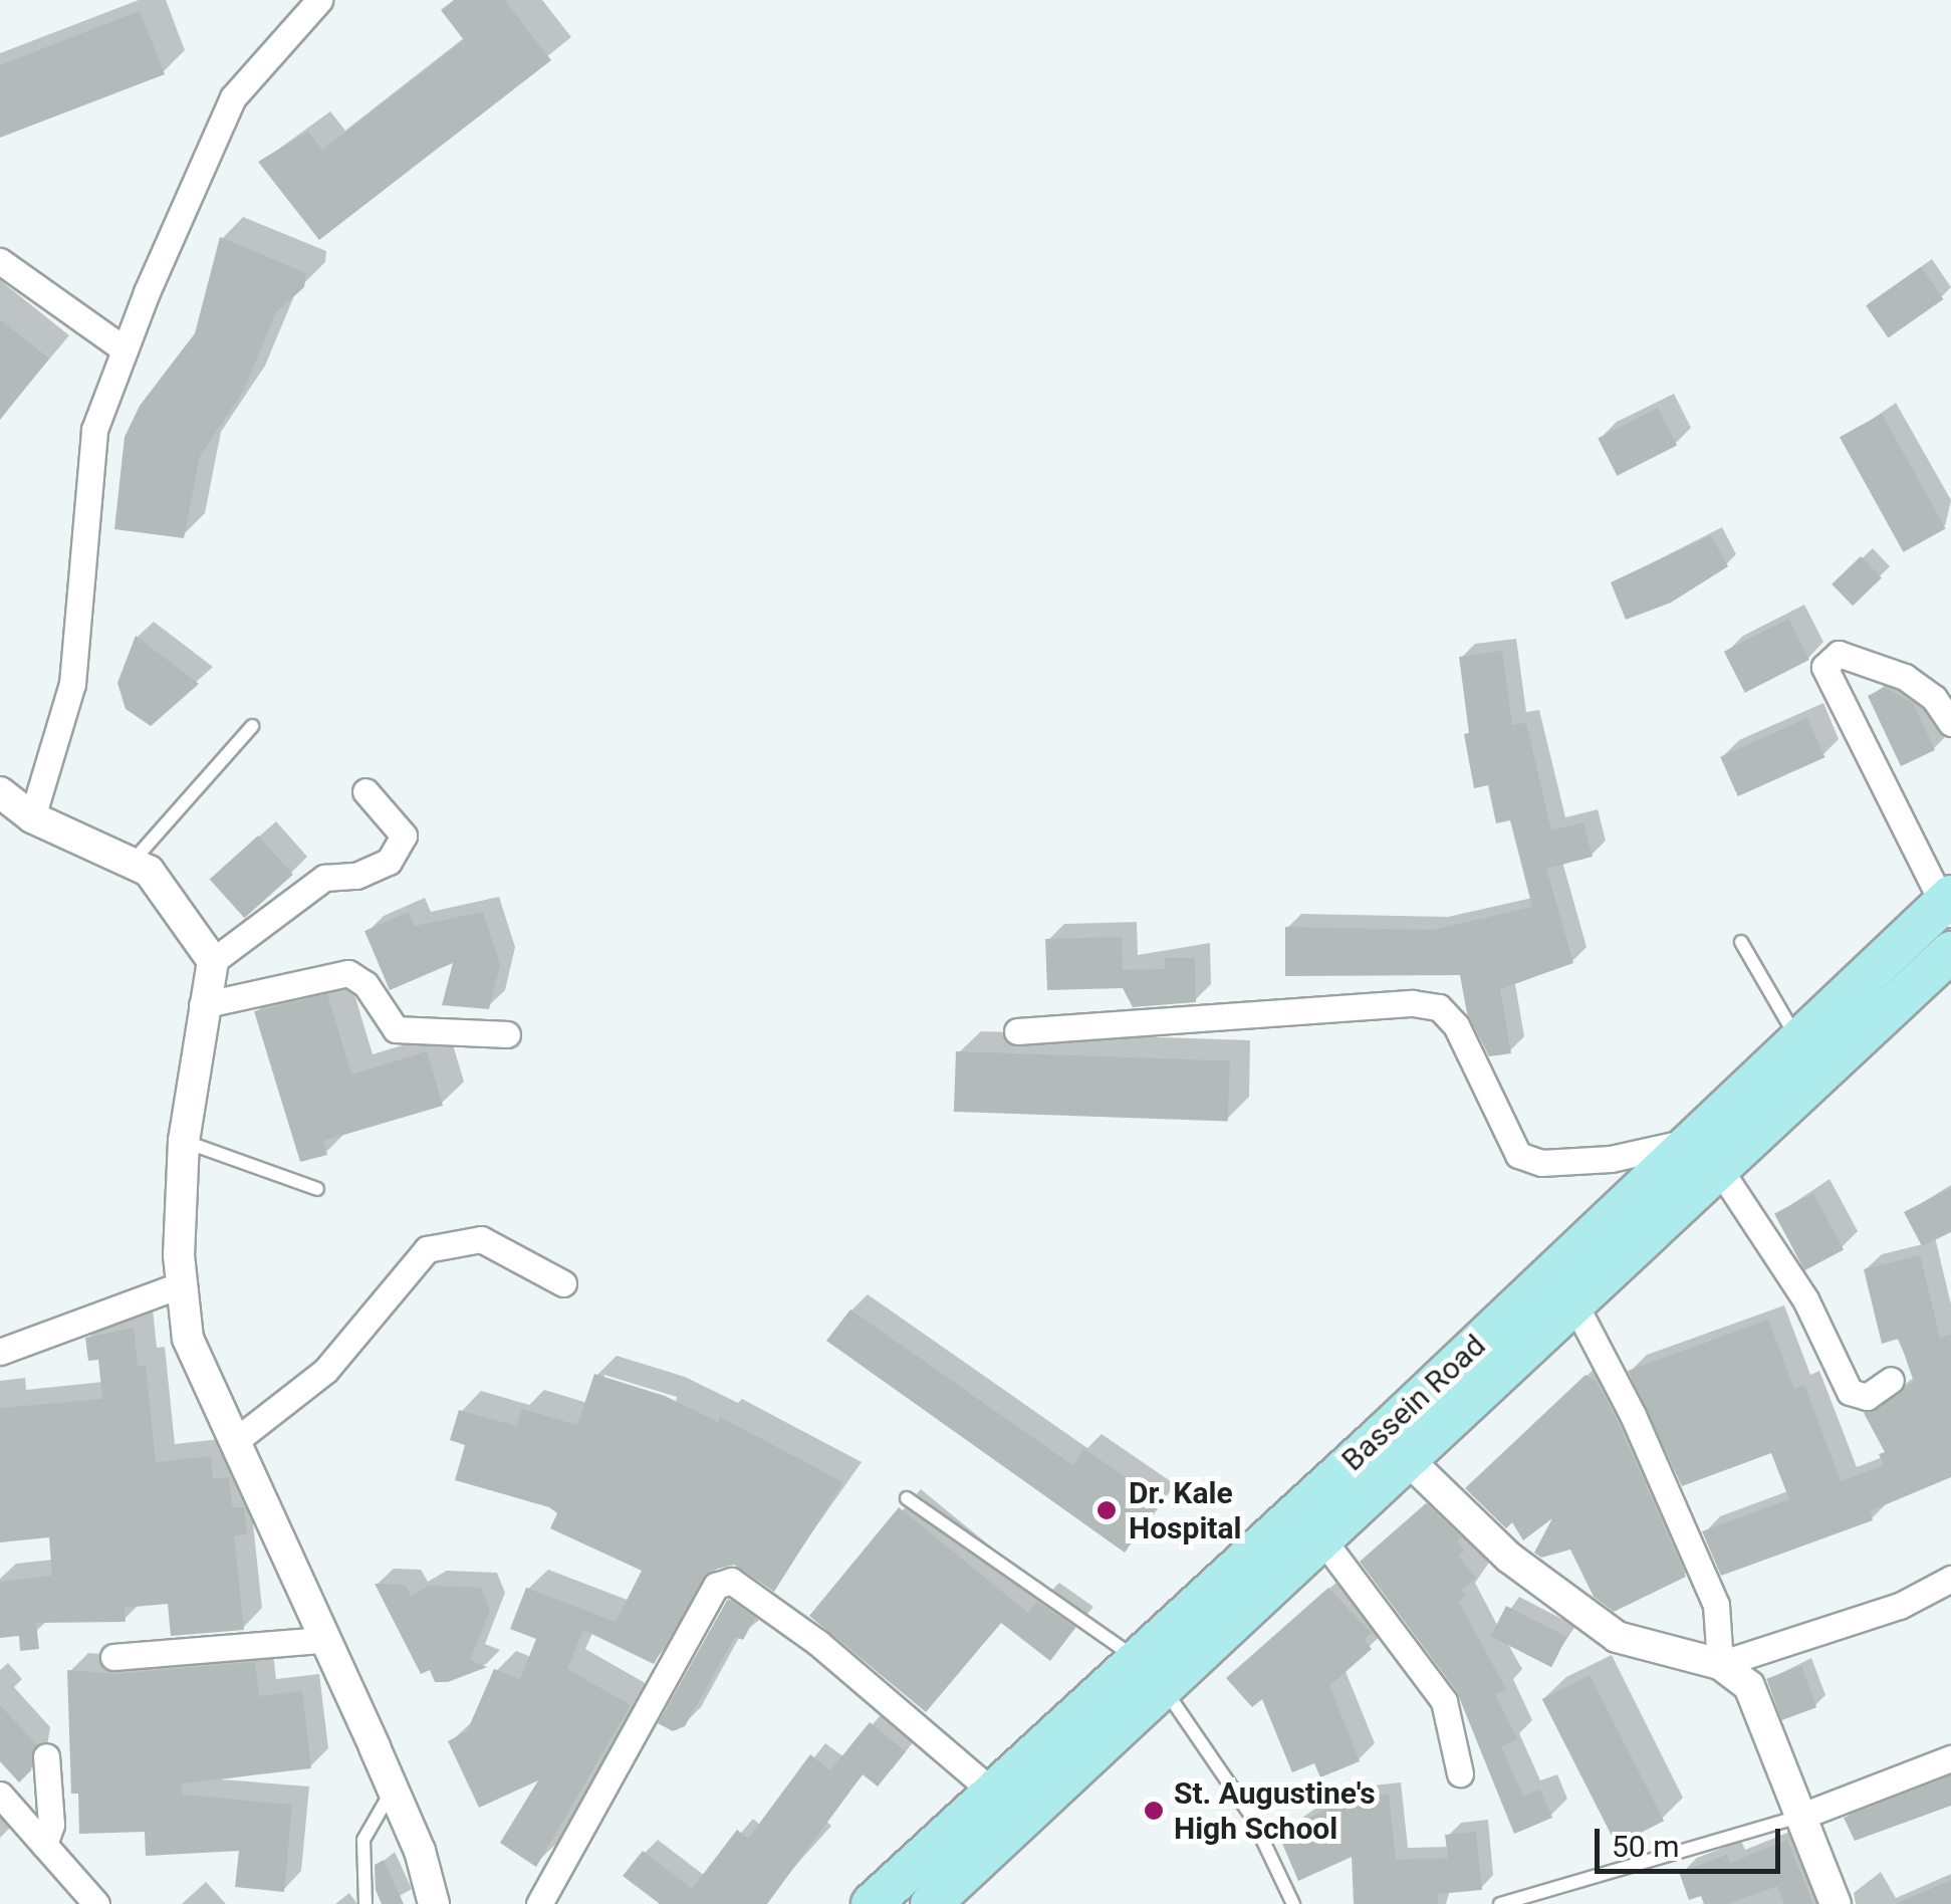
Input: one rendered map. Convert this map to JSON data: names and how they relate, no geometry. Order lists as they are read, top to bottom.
{
  "streets": {
    "main road": ["Bassein Road"]
  },
  "places": ["Dr. Kale Hospital", "St. Augustine's High School"],
  "scale_bar": "50 m"
}
